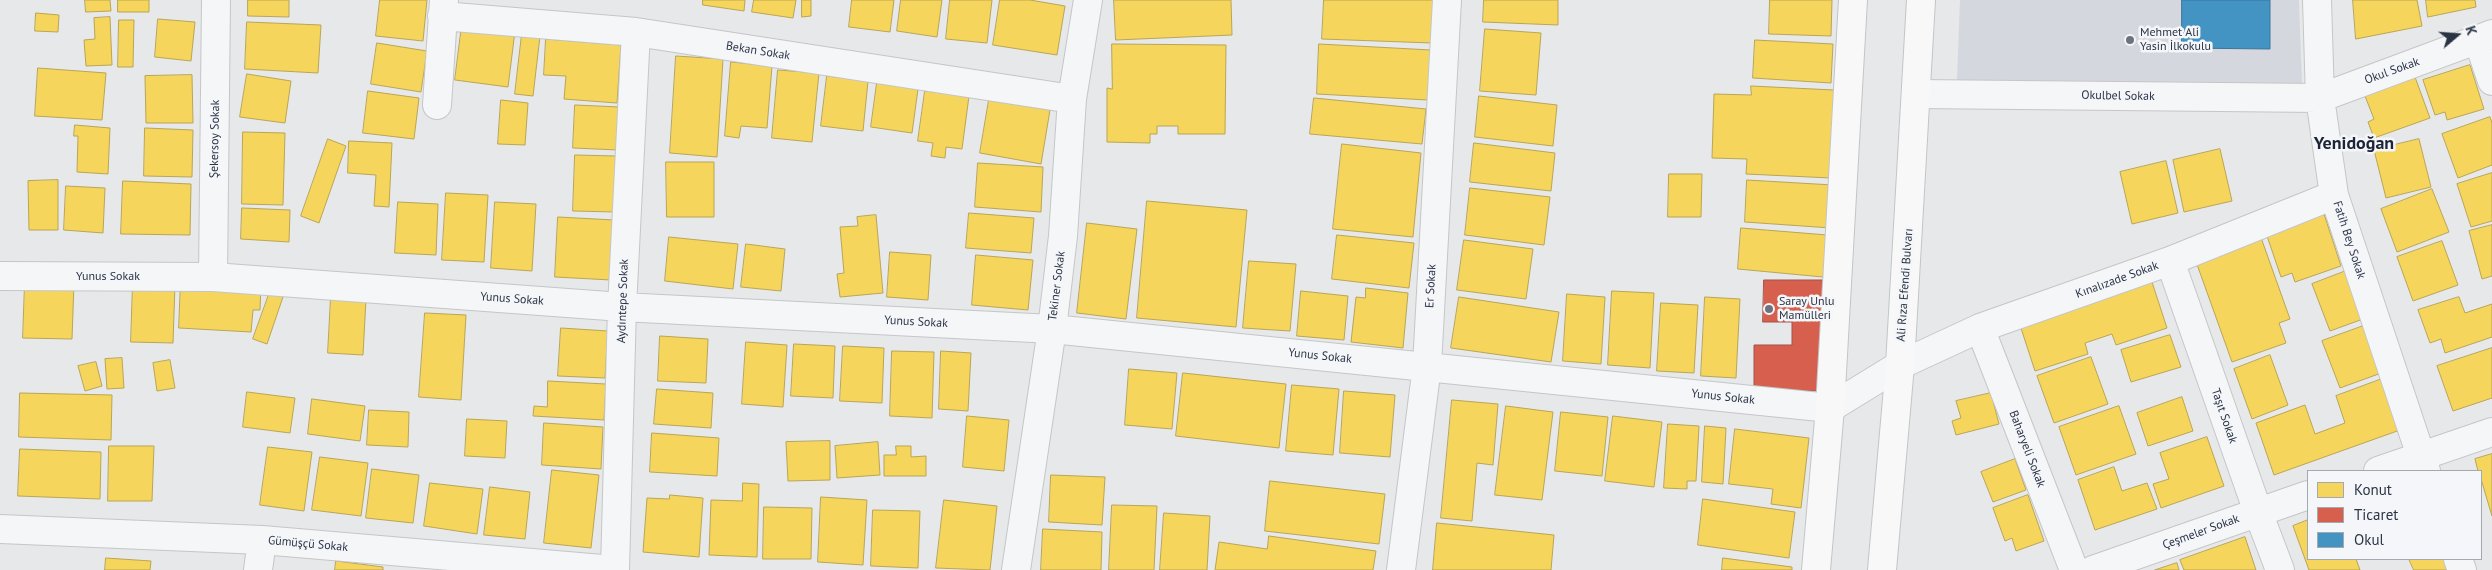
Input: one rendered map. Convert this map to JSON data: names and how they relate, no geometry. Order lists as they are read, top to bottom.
{
  "streets": {
    "main road": ["Ali Rıza Efendi Bulvarı"],
    "street": [
      "Bekan Sokak",
      "Okul Sokak",
      "Okulbel Sokak",
      "Şekersoy Sokak",
      "Fatih Bey Sokak",
      "Yunus Sokak",
      "Kınalızade Sokak",
      "Tekiner Sokak",
      "Er Sokak",
      "Aydıntepe Sokak",
      "Taşıt Sokak",
      "Baharyeli Sokak",
      "Çeşmeler Sokak",
      "Gümüşçü Sokak"
    ]
  },
  "crossings": [
    ["Bekan Sokak", "Tekiner Sokak"],
    ["Bekan Sokak", "Aydıntepe Sokak"],
    ["Okul Sokak", "Okulbel Sokak"],
    ["Okul Sokak", "Fatih Bey Sokak"],
    ["Okulbel Sokak", "Fatih Bey Sokak"],
    ["Okulbel Sokak", "Ali Rıza Efendi Bulvarı"],
    ["Şekersoy Sokak", "Yunus Sokak"],
    ["Fatih Bey Sokak", "Kınalızade Sokak"],
    ["Yunus Sokak", "Kınalızade Sokak"],
    ["Yunus Sokak", "Tekiner Sokak"],
    ["Yunus Sokak", "Er Sokak"],
    ["Yunus Sokak", "Aydıntepe Sokak"],
    ["Kınalızade Sokak", "Ali Rıza Efendi Bulvarı"],
    ["Kınalızade Sokak", "Taşıt Sokak"],
    ["Kınalızade Sokak", "Baharyeli Sokak"],
    ["Aydıntepe Sokak", "Gümüşçü Sokak"],
    ["Taşıt Sokak", "Çeşmeler Sokak"]
  ],
  "districts": ["Yenidoğan"],
  "places": ["Mehmet Ali Yasin İlkokulu", "Saray Unlu Mamülleri"],
  "legend": ["Konut", "Ticaret", "Okul"],
  "north": "right"
}
